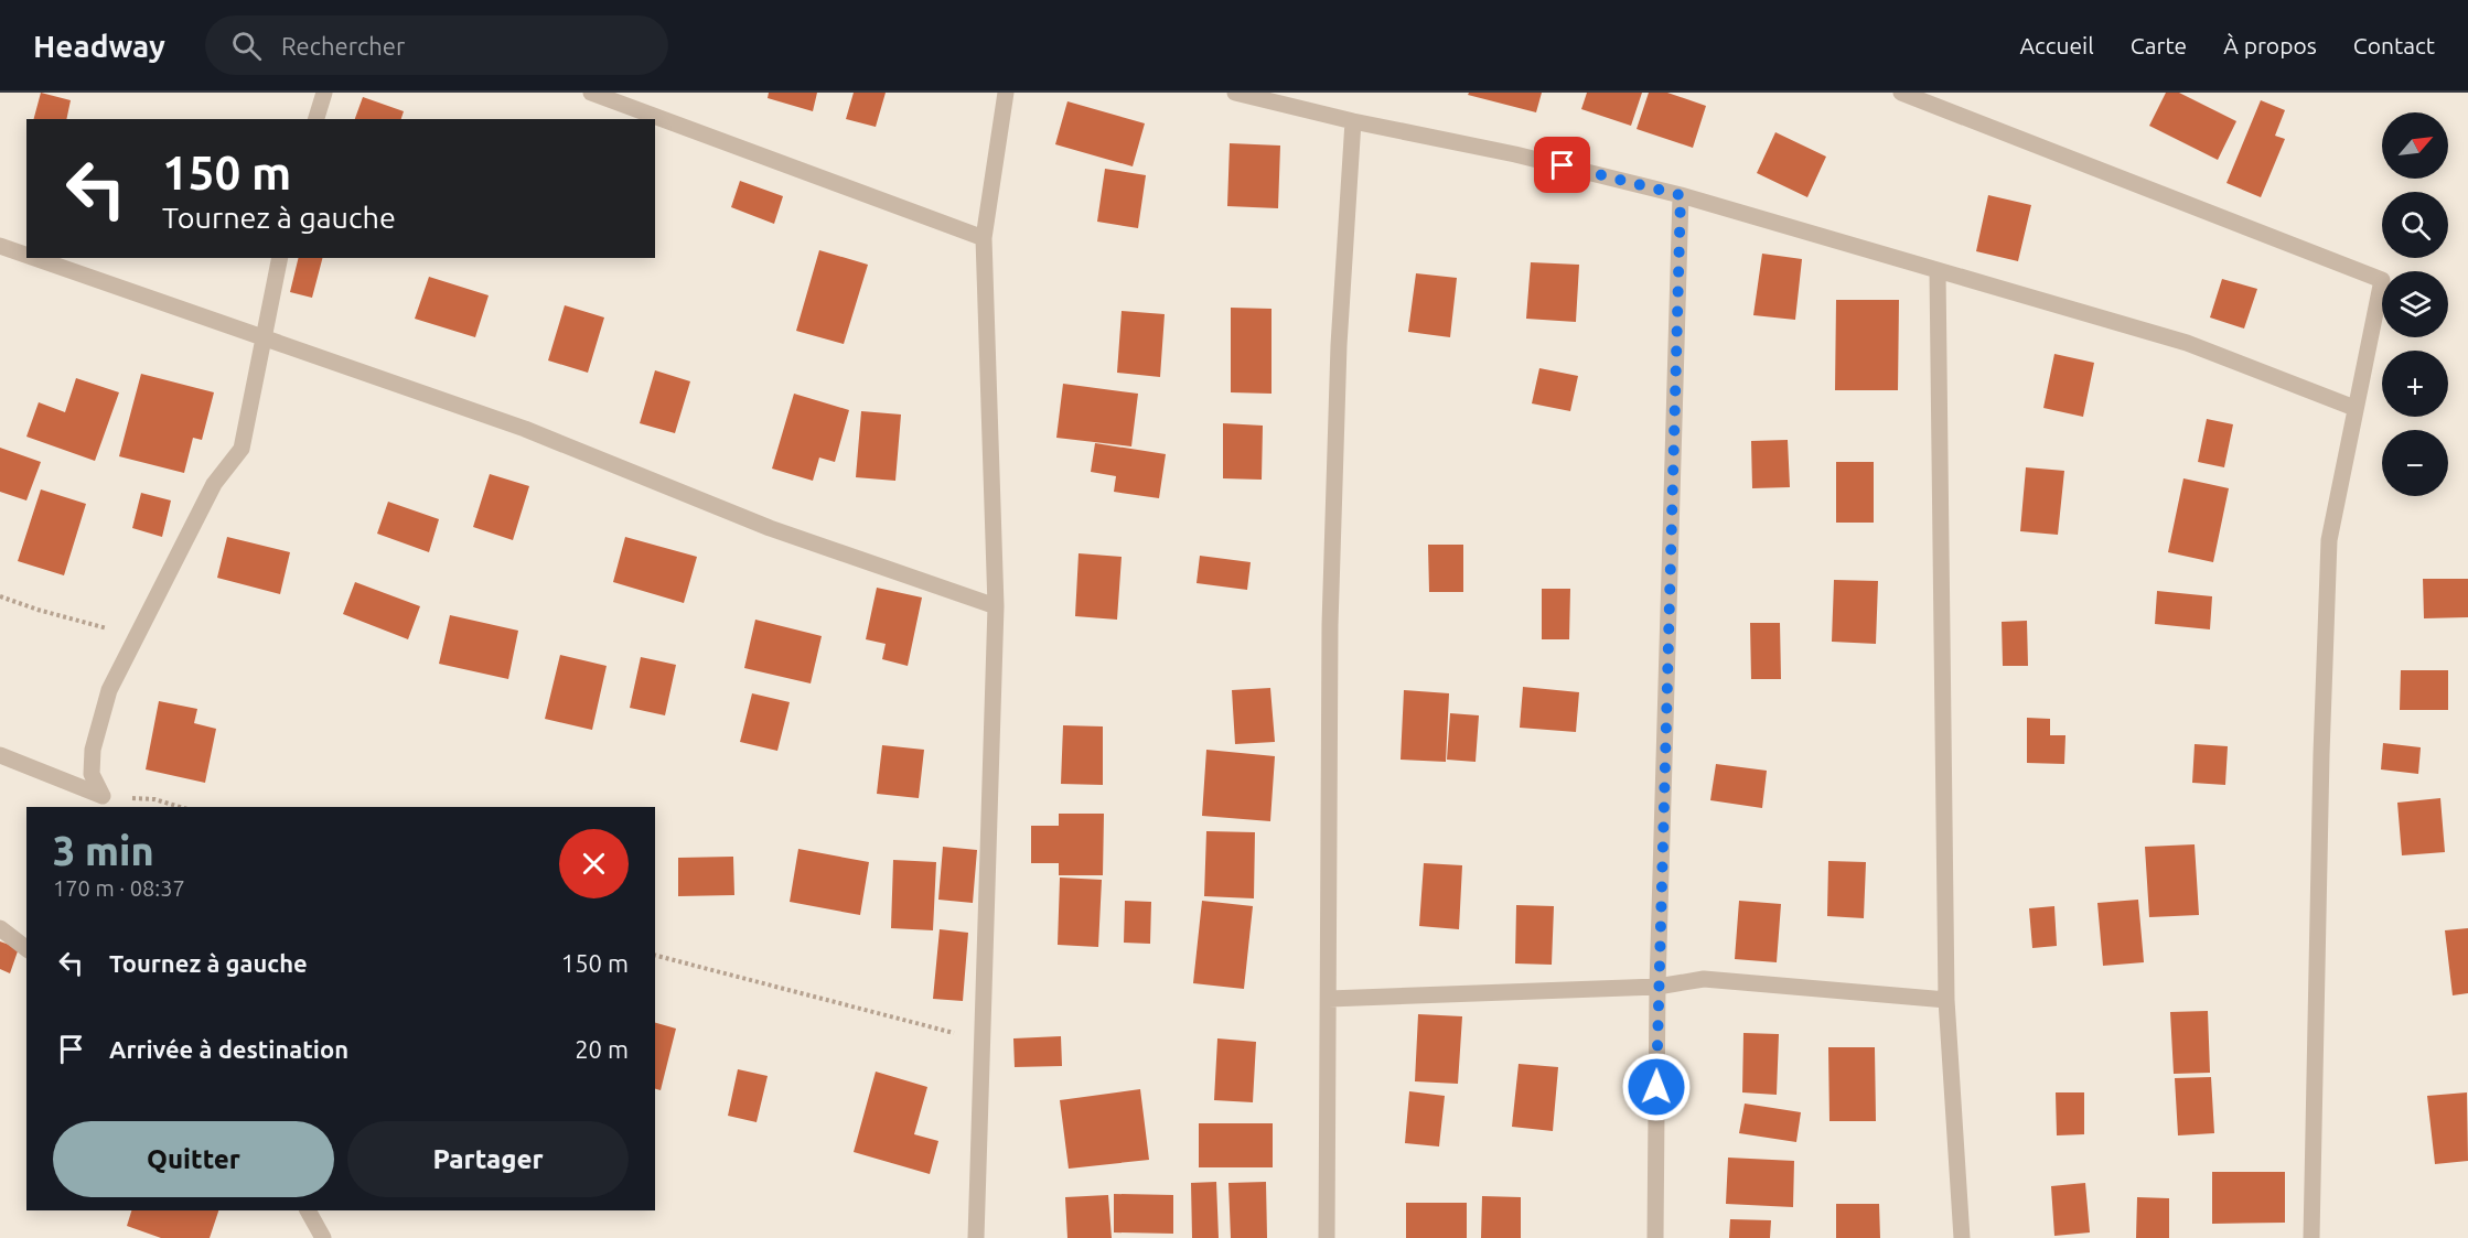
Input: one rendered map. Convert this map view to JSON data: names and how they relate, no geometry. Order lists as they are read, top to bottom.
{
  "north": "top right",
  "page": {
    "header": "Headway",
    "search": "Rechercher",
    "nav": [
      "Accueil",
      "Carte",
      "À propos",
      "Contact"
    ],
    "map_buttons": ["+", "−"],
    "turn": ["150 m", "Tournez à gauche"],
    "heading": ["3 min", "170 m · 08:37"],
    "list": [
      {
        "name": "Tournez à gauche",
        "value": "150 m"
      },
      {
        "name": "Arrivée à destination",
        "value": "20 m"
      }
    ],
    "buttons": ["Quitter", "Partager"]
  }
}
